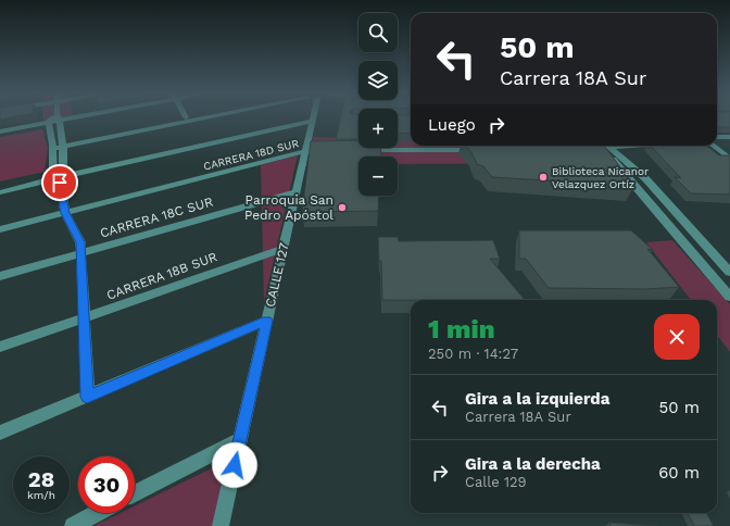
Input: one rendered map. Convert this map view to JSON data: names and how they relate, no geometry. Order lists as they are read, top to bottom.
{
  "streets": {
    "street": [
      "CARRERA 18D SUR",
      "CARRERA 18C SUR",
      "CALLE 127",
      "CARRERA 18B SUR"
    ]
  },
  "crossings": [
    ["CARRERA 18D SUR", "CALLE 127"],
    ["CARRERA 18C SUR", "CALLE 127"],
    ["CALLE 127", "CARRERA 18B SUR"]
  ],
  "places": ["Biblioteca Nicanor Velazquez Ortíz", "Parroquia San Pedro Apóstol"],
  "page": {
    "map_buttons": ["+", "−"],
    "turn": ["50 m", "Carrera 18A Sur"],
    "then": "Luego",
    "heading": ["1 min", "250 m · 14:27"],
    "list": [
      {
        "name": "Gira a la izquierda",
        "note": "Carrera 18A Sur",
        "value": "50 m"
      },
      {
        "name": "Gira a la derecha",
        "note": "Calle 129",
        "value": "60 m"
      }
    ],
    "speed": "28 km/h",
    "limit": "30"
  }
}
